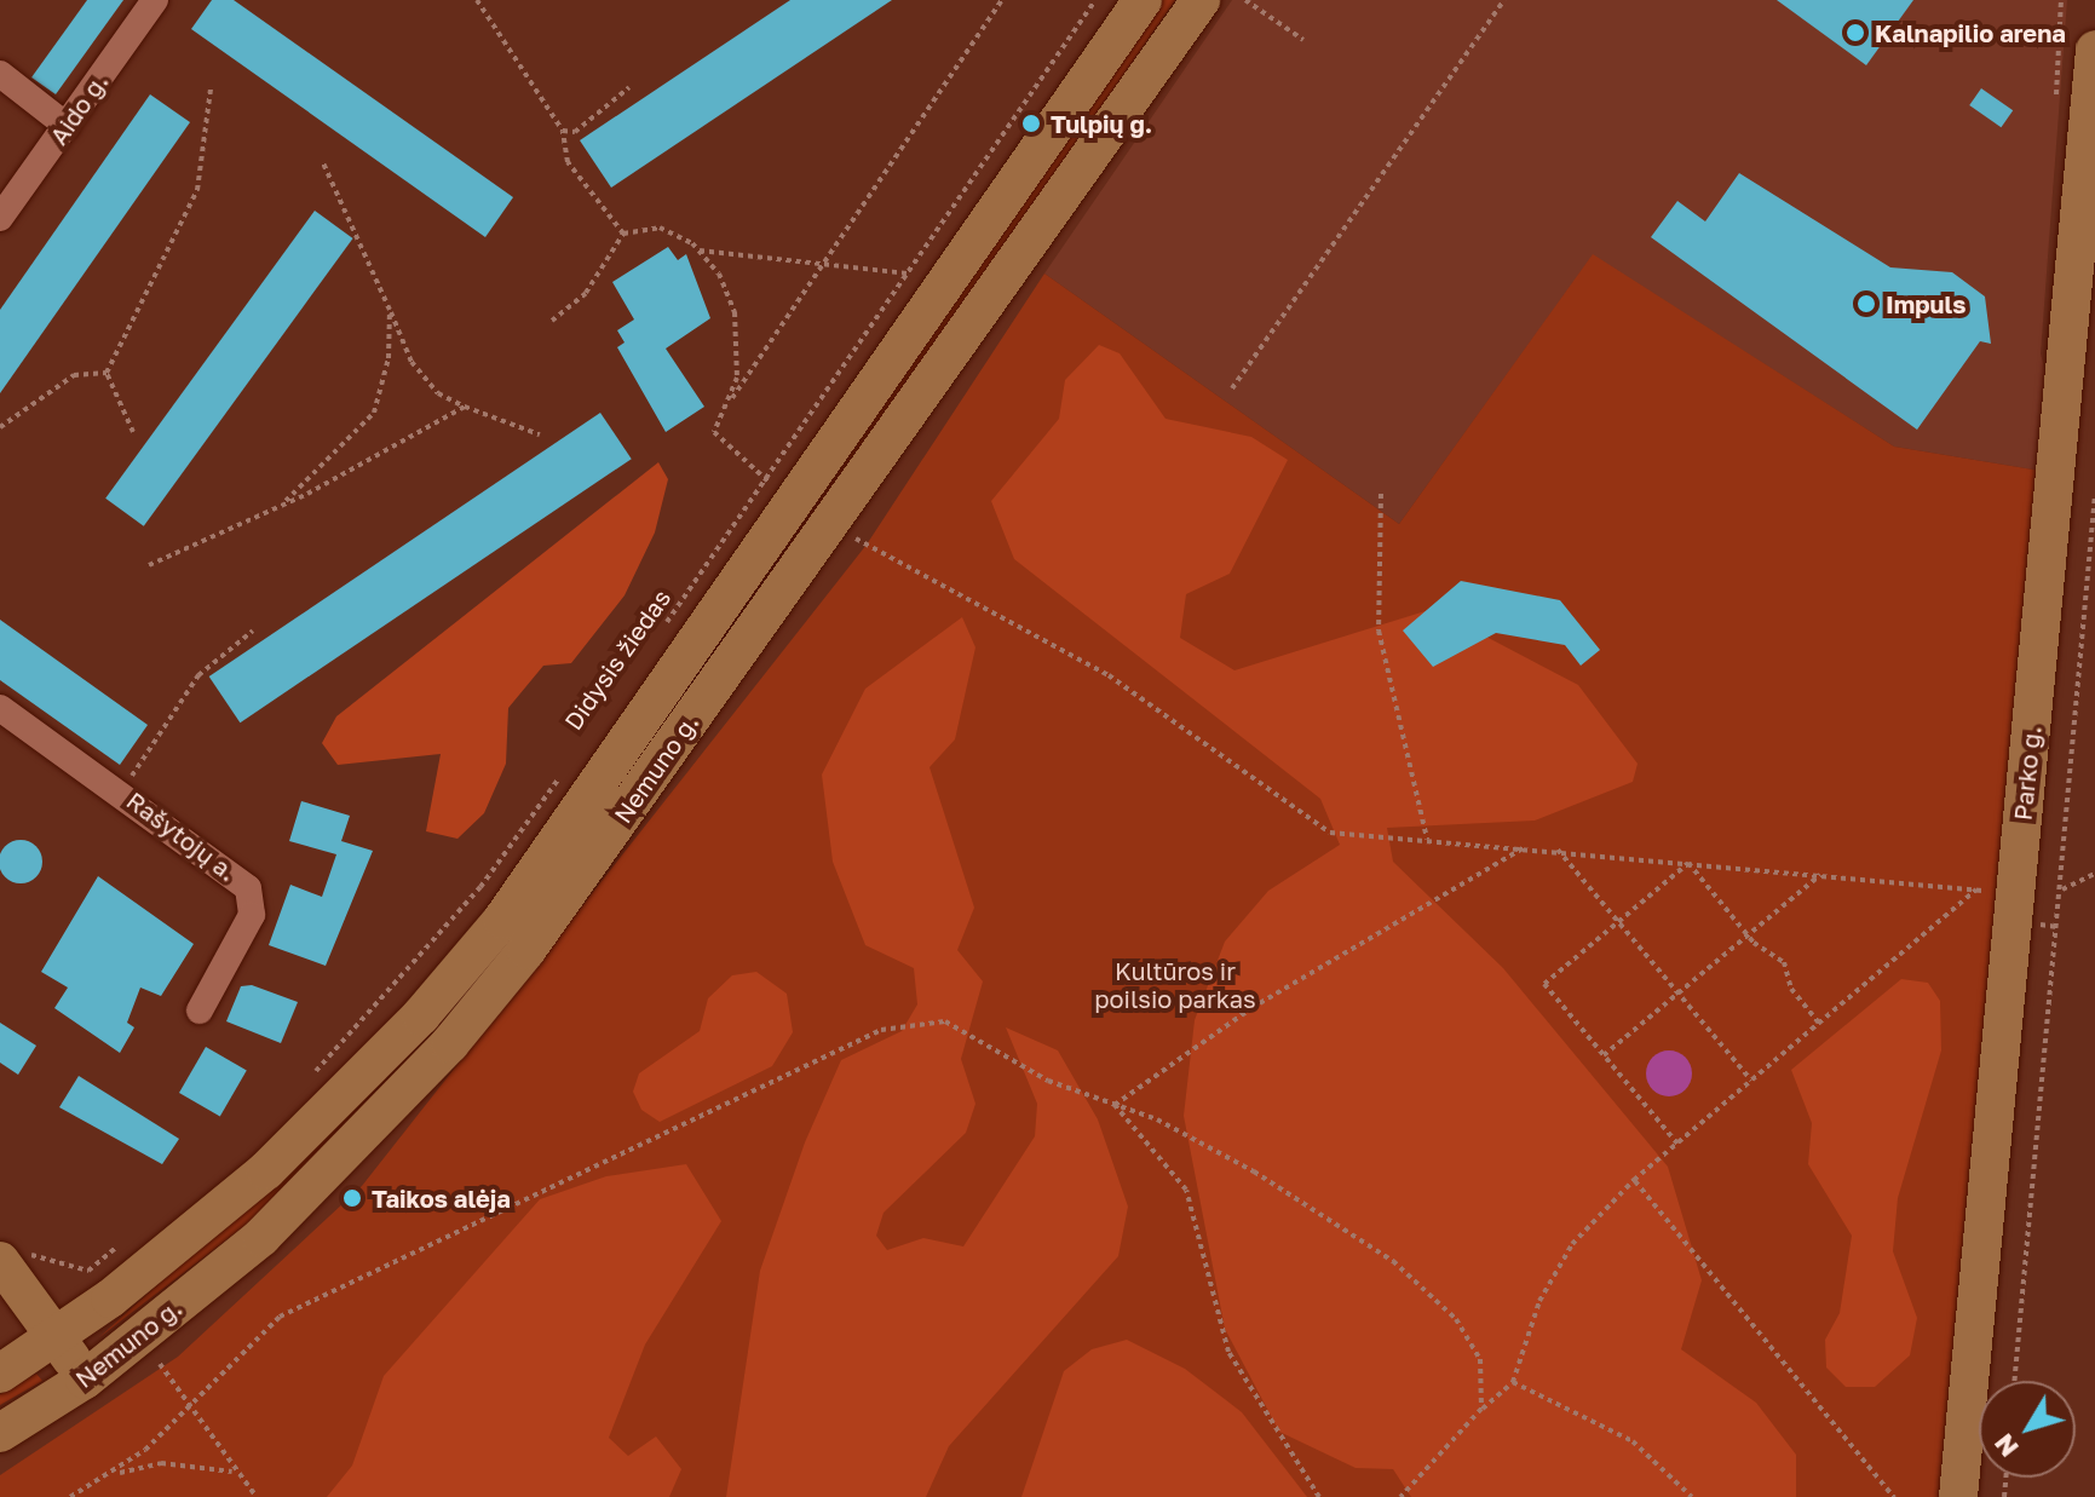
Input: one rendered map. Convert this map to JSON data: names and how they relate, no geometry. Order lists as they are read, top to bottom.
{
  "streets": {
    "main road": ["Nemuno g.", "Parko g."],
    "street": ["Aido g.", "Rašytojų a."],
    "path": ["Didysis žiedas"]
  },
  "crossings": [
    ["Didysis žiedas", "Nemuno g."]
  ],
  "parks": ["Kultūros ir poilsio parkas"],
  "places": [
    "Kalnapilio arena",
    "Tulpių g.",
    "Impuls",
    "Taikos alėja"
  ],
  "north": "bottom left"
}
